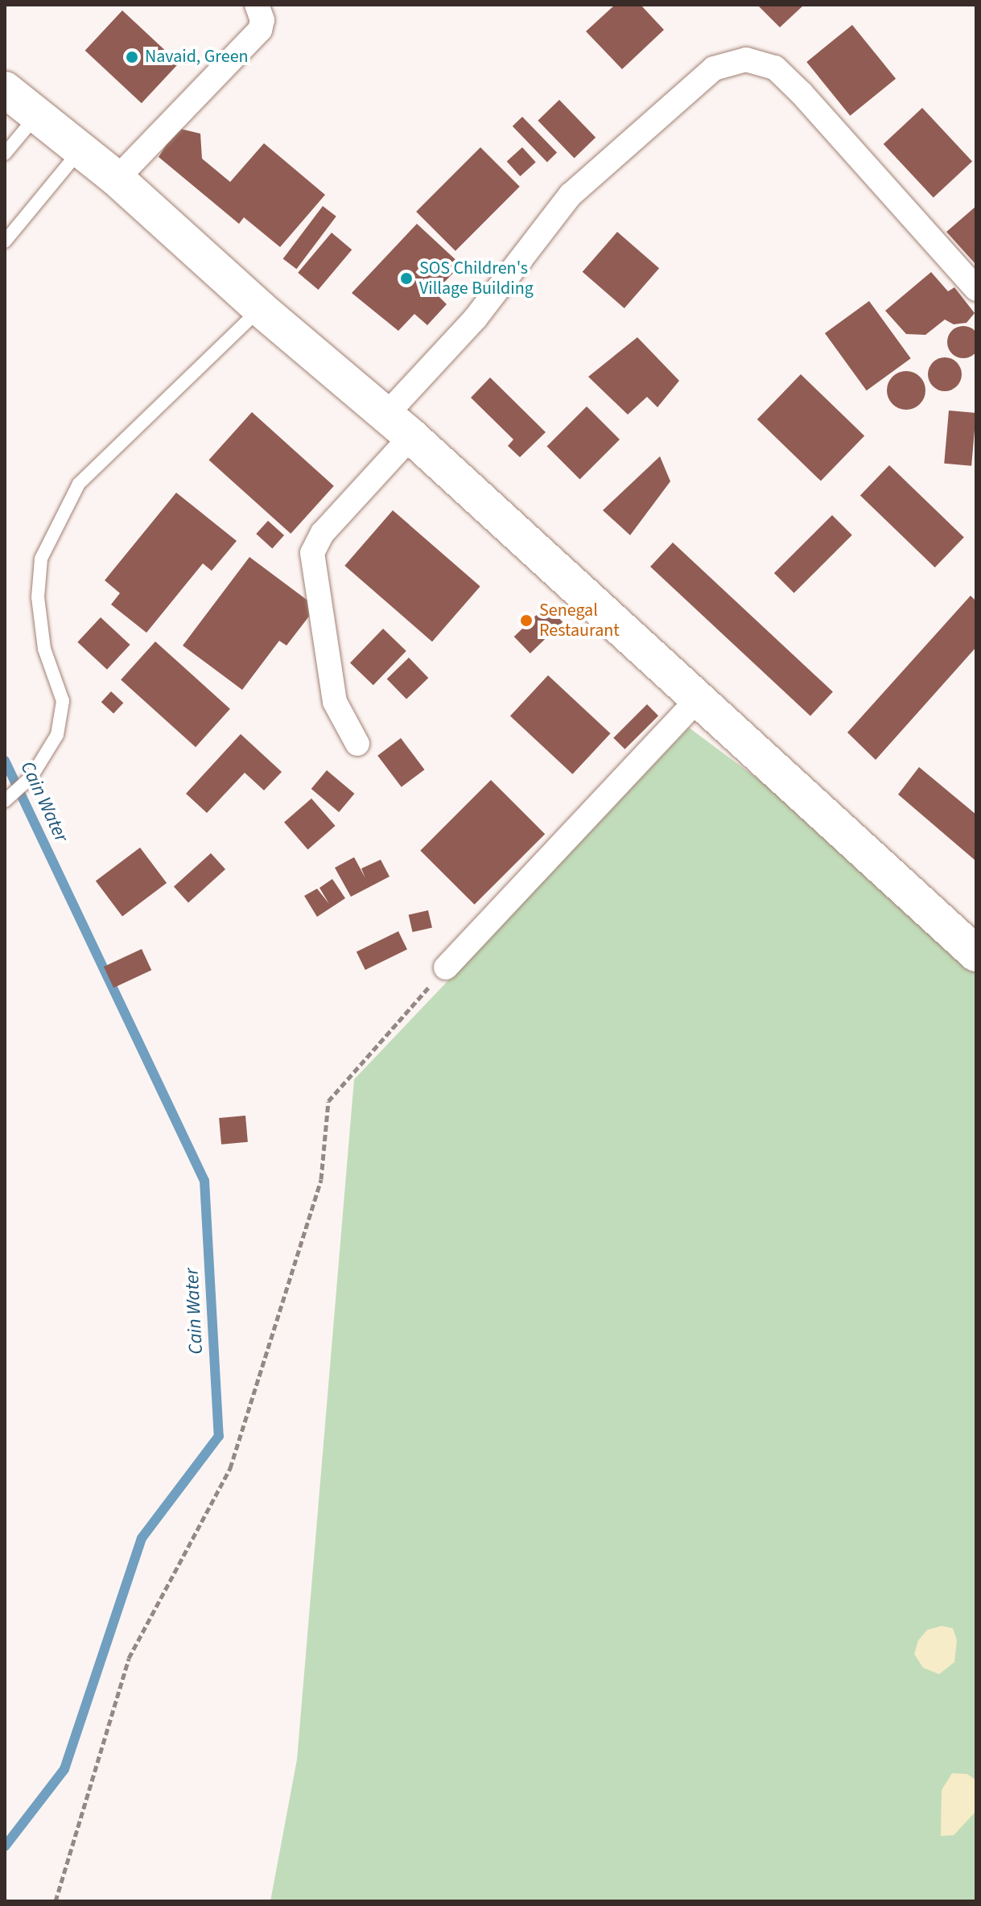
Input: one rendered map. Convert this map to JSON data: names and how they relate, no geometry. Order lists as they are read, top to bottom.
{
  "water": ["Cain Water"],
  "places": ["Navaid, Green", "SOS Children's Village Building", "Senegal Restaurant"]
}
